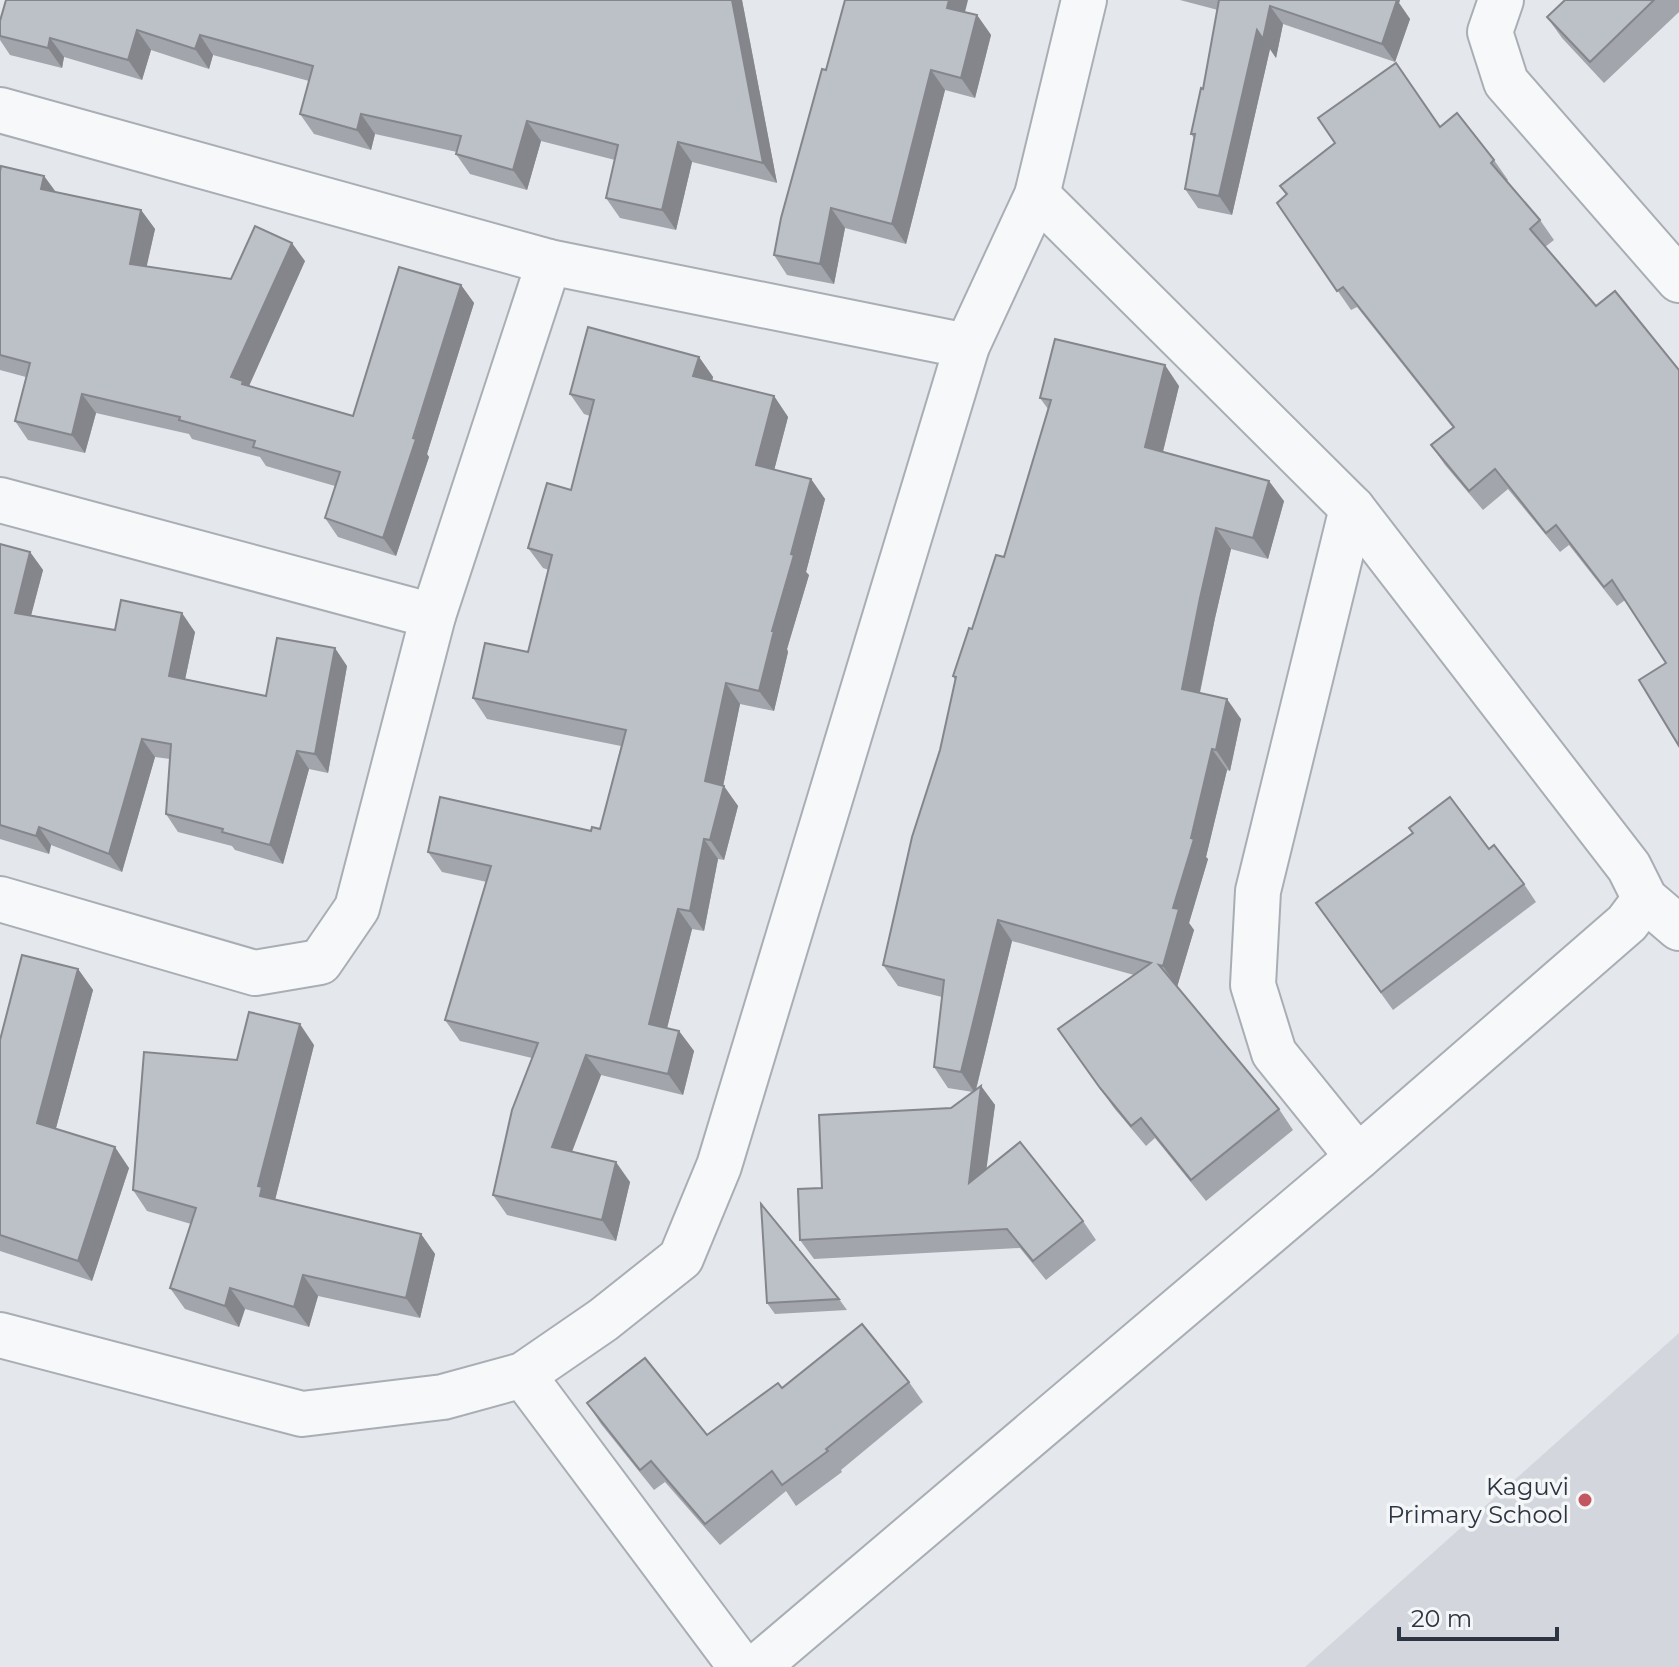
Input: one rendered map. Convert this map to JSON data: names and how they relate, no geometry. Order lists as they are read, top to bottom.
{
  "places": ["Kaguvi Primary School"],
  "scale_bar": "20 m"
}
